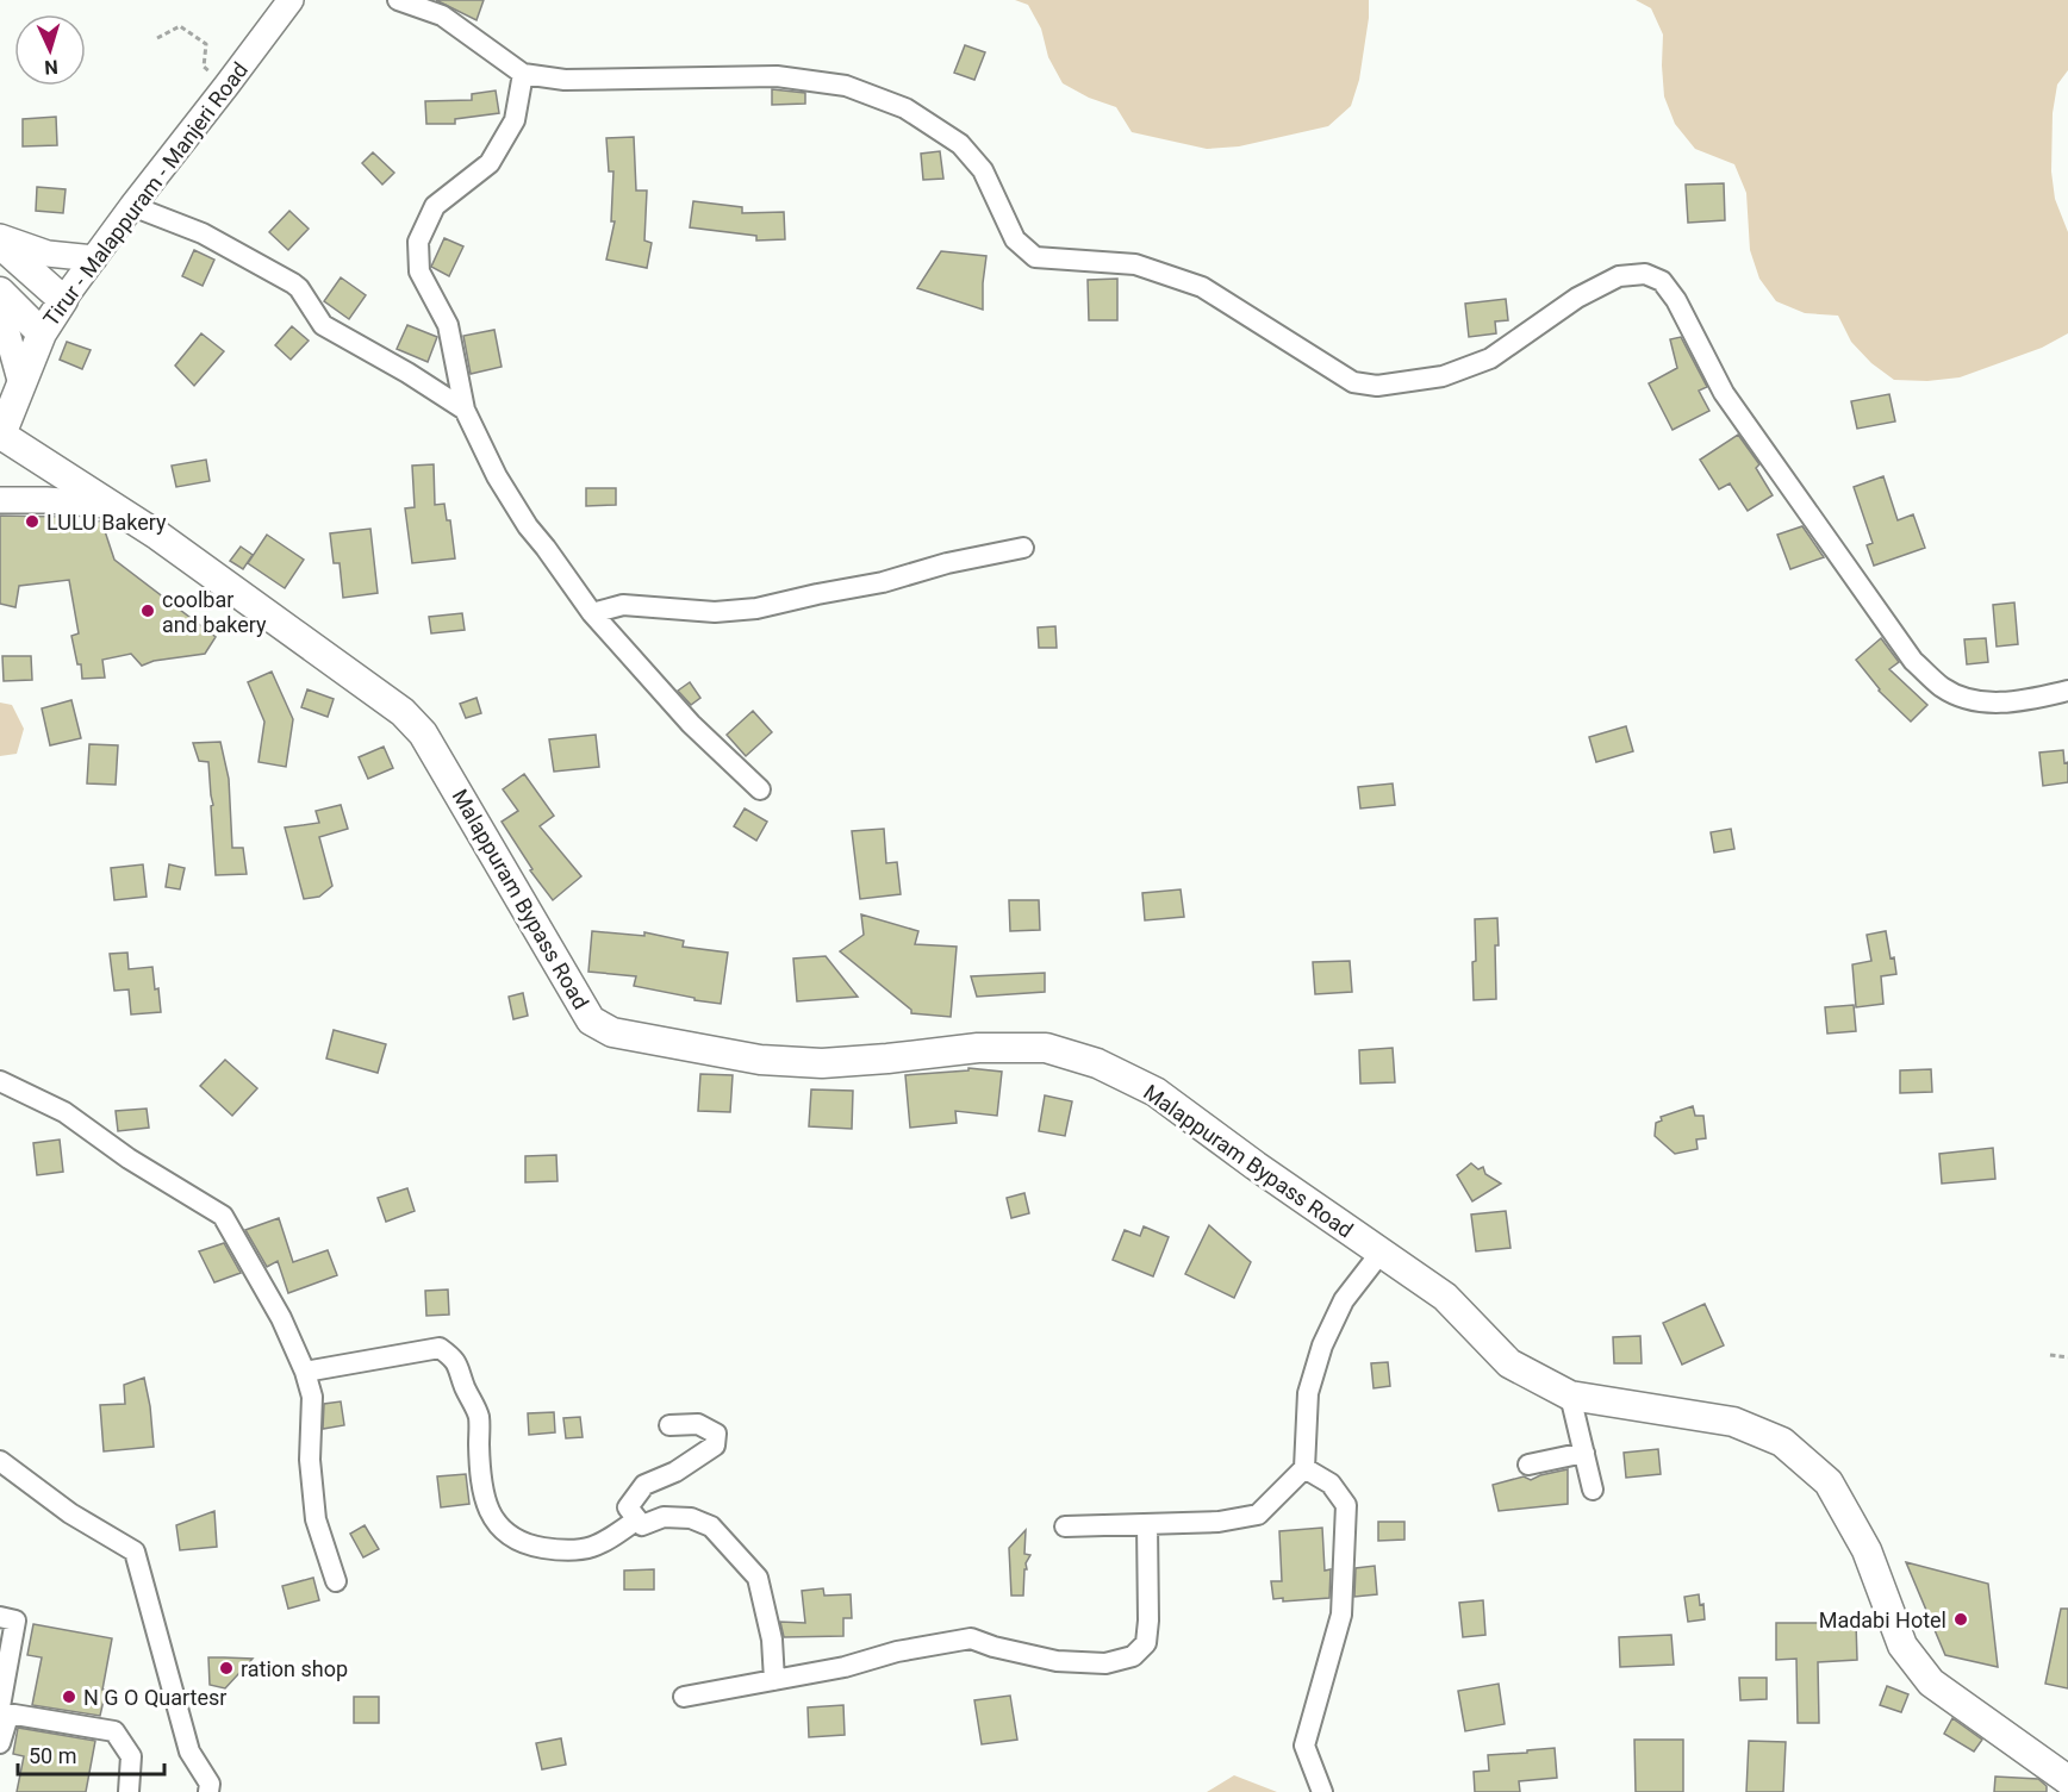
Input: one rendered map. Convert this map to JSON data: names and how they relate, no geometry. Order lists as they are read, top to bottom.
{
  "streets": {
    "highway": ["Tirur - Malappuram - Manjeri Road", "Malappuram Bypass Road"]
  },
  "crossings": [
    ["Tirur - Malappuram - Manjeri Road", "Malappuram Bypass Road"]
  ],
  "places": [
    "LULU Bakery",
    "coolbar and bakery",
    "Madabi Hotel",
    "ration shop",
    "N G O Quartesr"
  ],
  "scale_bar": "50 m",
  "north": "bottom"
}
